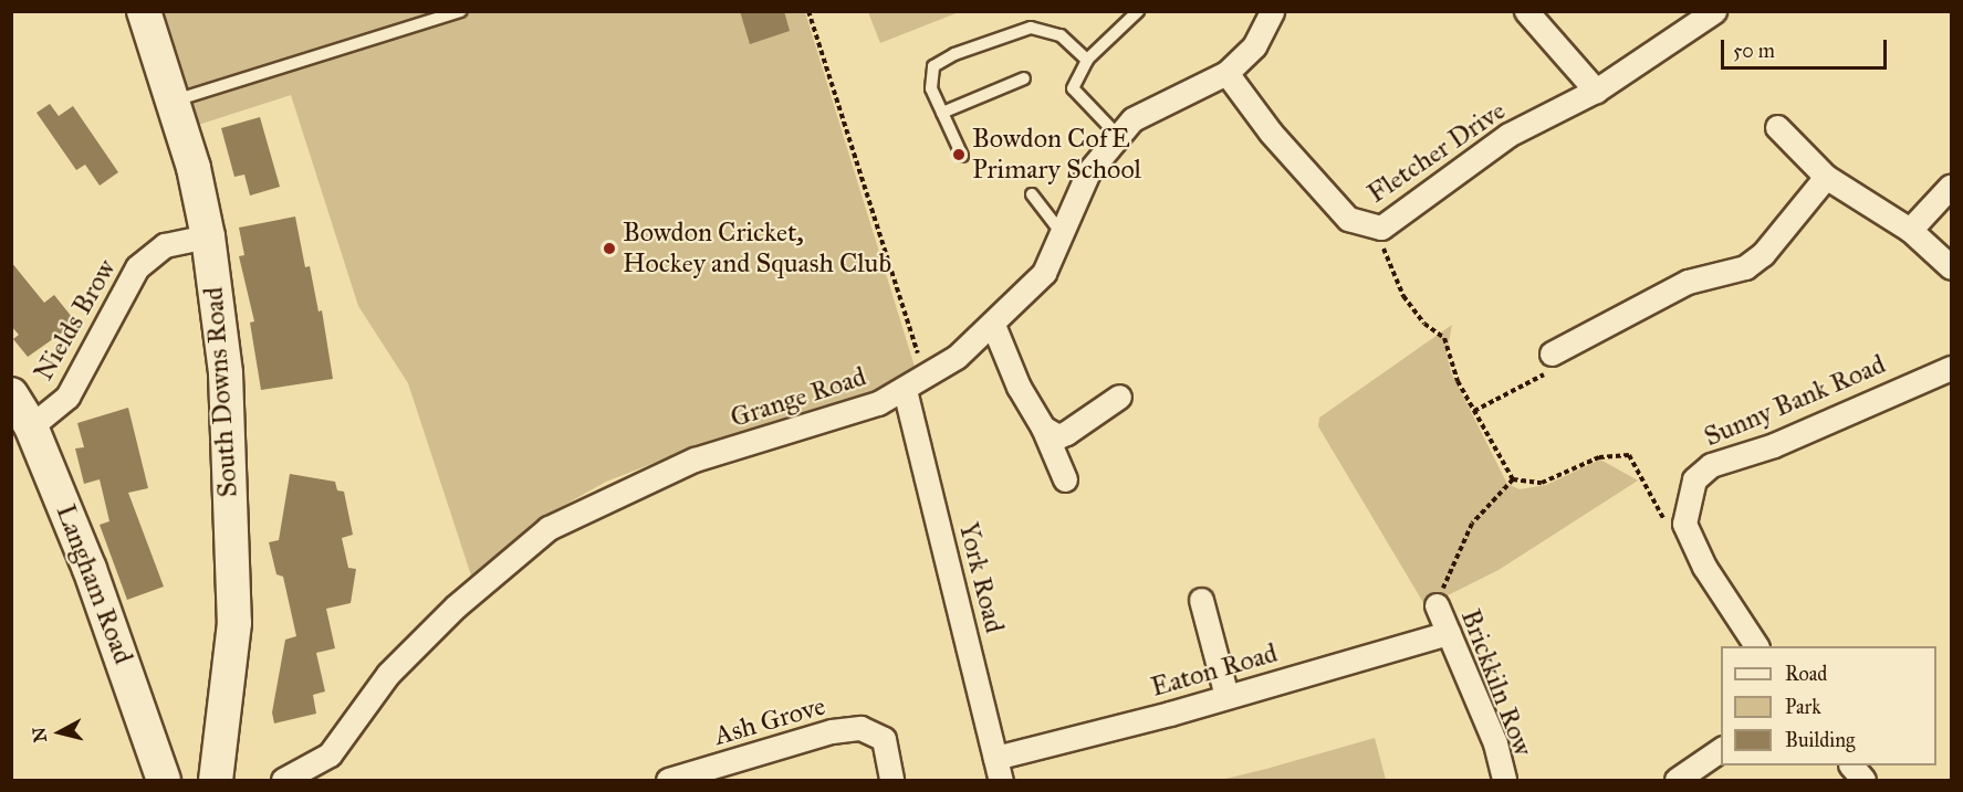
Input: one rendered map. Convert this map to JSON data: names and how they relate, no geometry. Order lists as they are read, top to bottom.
{
  "streets": {
    "main road": ["South Downs Road", "Langham Road"],
    "street": [
      "Fletcher Drive",
      "Nields Brow",
      "Grange Road",
      "Sunny Bank Road",
      "York Road",
      "Eaton Road",
      "Brickkiln Row",
      "Ash Grove"
    ]
  },
  "crossings": [
    ["Fletcher Drive", "Grange Road"],
    ["Nields Brow", "South Downs Road"],
    ["Nields Brow", "Langham Road"],
    ["Grange Road", "York Road"],
    ["York Road", "Eaton Road"],
    ["Eaton Road", "Brickkiln Row"]
  ],
  "places": ["Bowdon CofE Primary School", "Bowdon Cricket, Hockey and Squash Club"],
  "legend": ["Road", "Park", "Building"],
  "scale_bar": "50 m",
  "north": "left"
}
